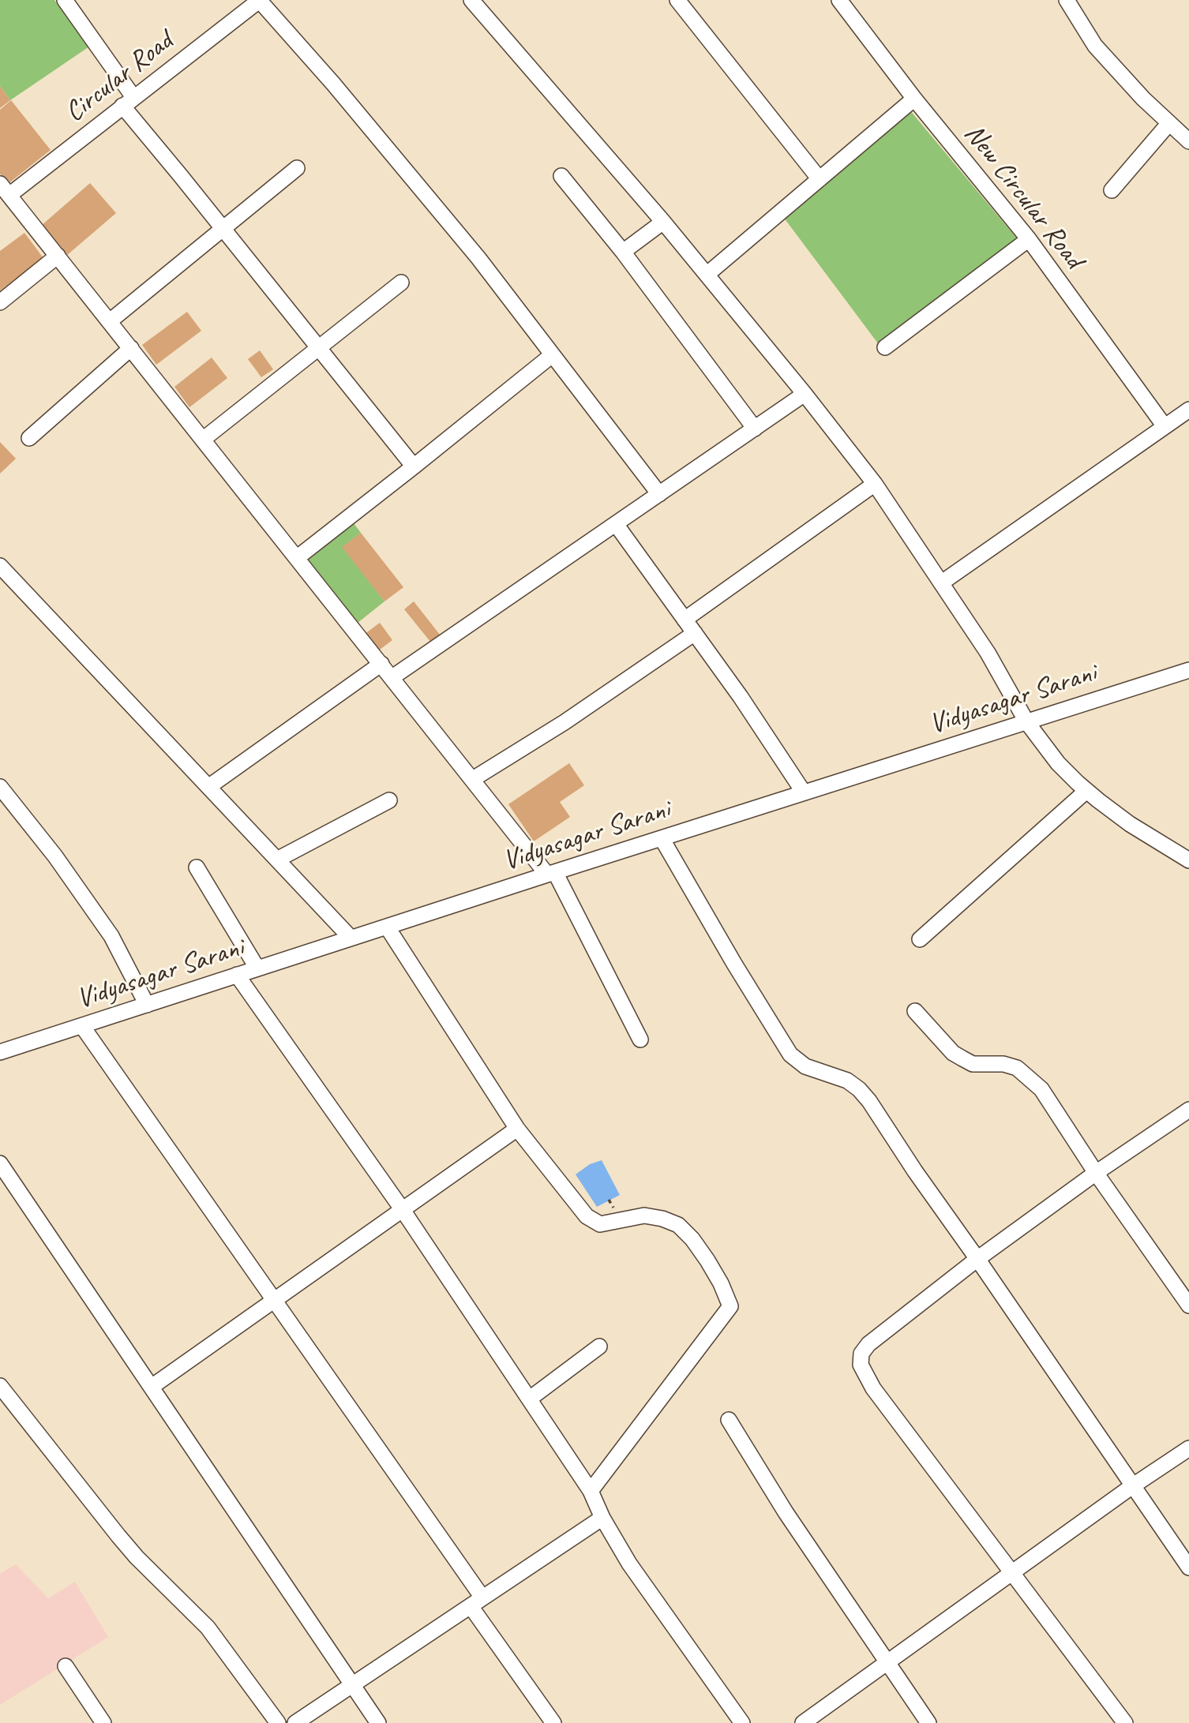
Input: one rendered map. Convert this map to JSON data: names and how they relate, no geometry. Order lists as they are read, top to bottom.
{
  "streets": {
    "street": ["Circular Road", "New Circular Road", "Vidyasagar Sarani"]
  }
}
